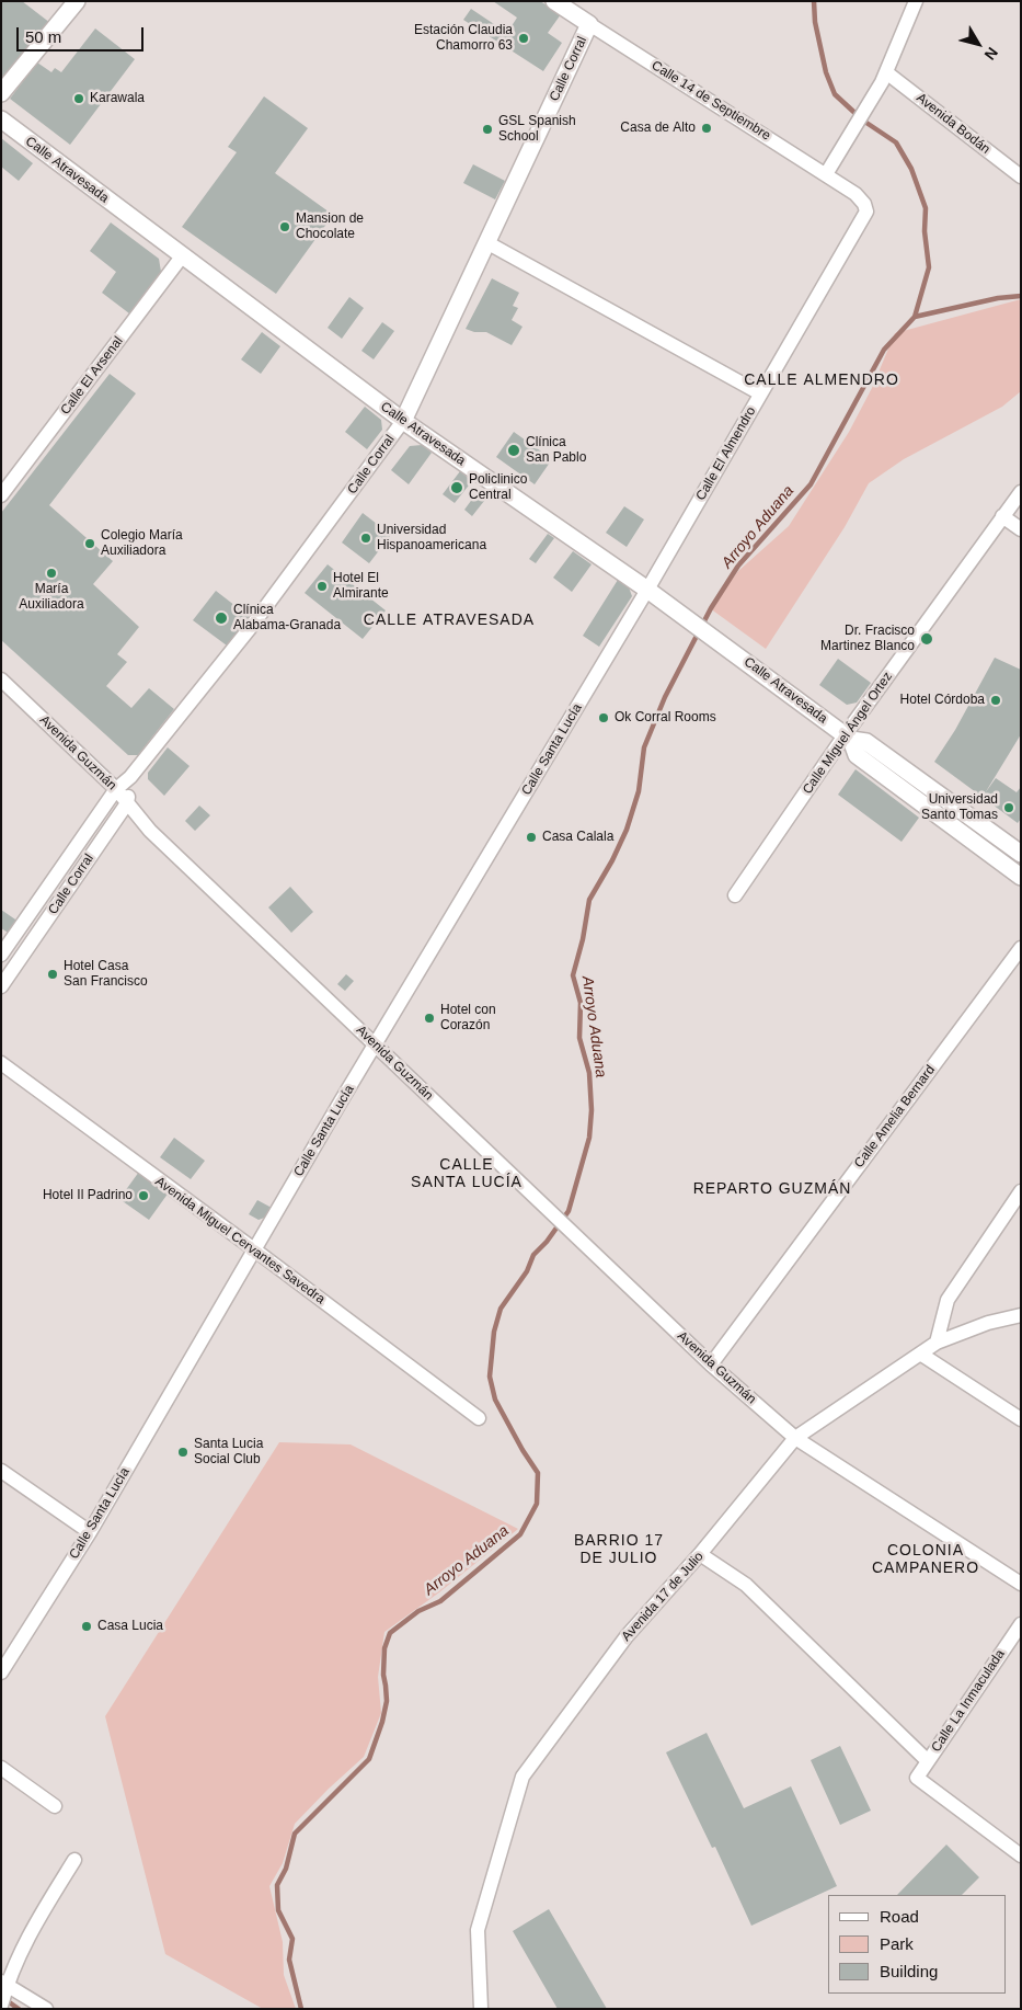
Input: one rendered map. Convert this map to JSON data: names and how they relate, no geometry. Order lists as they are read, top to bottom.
{
  "streets": {
    "street": [
      "Calle Corral",
      "Calle 14 de Septiembre",
      "Avenida Bodán",
      "Calle Atravesada",
      "Calle El Arsenal",
      "Calle El Almendro",
      "Calle Miguel Ángel Ortez",
      "Calle Santa Lucía",
      "Avenida Guzmán",
      "Calle Amelia Bernard",
      "Avenida Miguel Cervantes Savedra",
      "Avenida 17 de Julio",
      "Calle La Inmaculada"
    ]
  },
  "crossings": [
    ["Calle Corral", "Calle 14 de Septiembre"],
    ["Calle Corral", "Calle Atravesada"],
    ["Calle Corral", "Avenida Guzmán"],
    ["Calle 14 de Septiembre", "Calle El Almendro"],
    ["Calle Atravesada", "Calle El Arsenal"],
    ["Calle Atravesada", "Calle El Almendro"],
    ["Calle Atravesada", "Calle Miguel Ángel Ortez"],
    ["Calle Atravesada", "Calle Santa Lucía"],
    ["Calle El Almendro", "Calle Santa Lucía"],
    ["Calle Santa Lucía", "Avenida Guzmán"],
    ["Calle Santa Lucía", "Avenida Miguel Cervantes Savedra"],
    ["Avenida Guzmán", "Calle Amelia Bernard"],
    ["Avenida Guzmán", "Avenida 17 de Julio"]
  ],
  "districts": [
    "CALLE ALMENDRO",
    "CALLE ATRAVESADA",
    "CALLE SANTA LUCÍA",
    "REPARTO GUZMÁN",
    "BARRIO 17 DE JULIO",
    "COLONIA CAMPANERO"
  ],
  "water": ["Arroyo Aduana"],
  "places": [
    "Estación Claudia Chamorro 63",
    "Karawala",
    "Casa de Alto",
    "GSL Spanish School",
    "Mansion de Chocolate",
    "Clínica San Pablo",
    "Policlinico Central",
    "Universidad Hispanoamericana",
    "Colegio María Auxiliadora",
    "María Auxiliadora",
    "Hotel El Almirante",
    "Clínica Alabama-Granada",
    "Dr. Fracisco Martinez Blanco",
    "Hotel Córdoba",
    "Ok Corral Rooms",
    "Universidad Santo Tomas",
    "Casa Calala",
    "Hotel Casa San Francisco",
    "Hotel con Corazón",
    "Hotel Il Padrino",
    "Santa Lucia Social Club",
    "Casa Lucia"
  ],
  "legend": ["Road", "Park", "Building"],
  "scale_bar": "50 m",
  "north": "bottom right"
}
